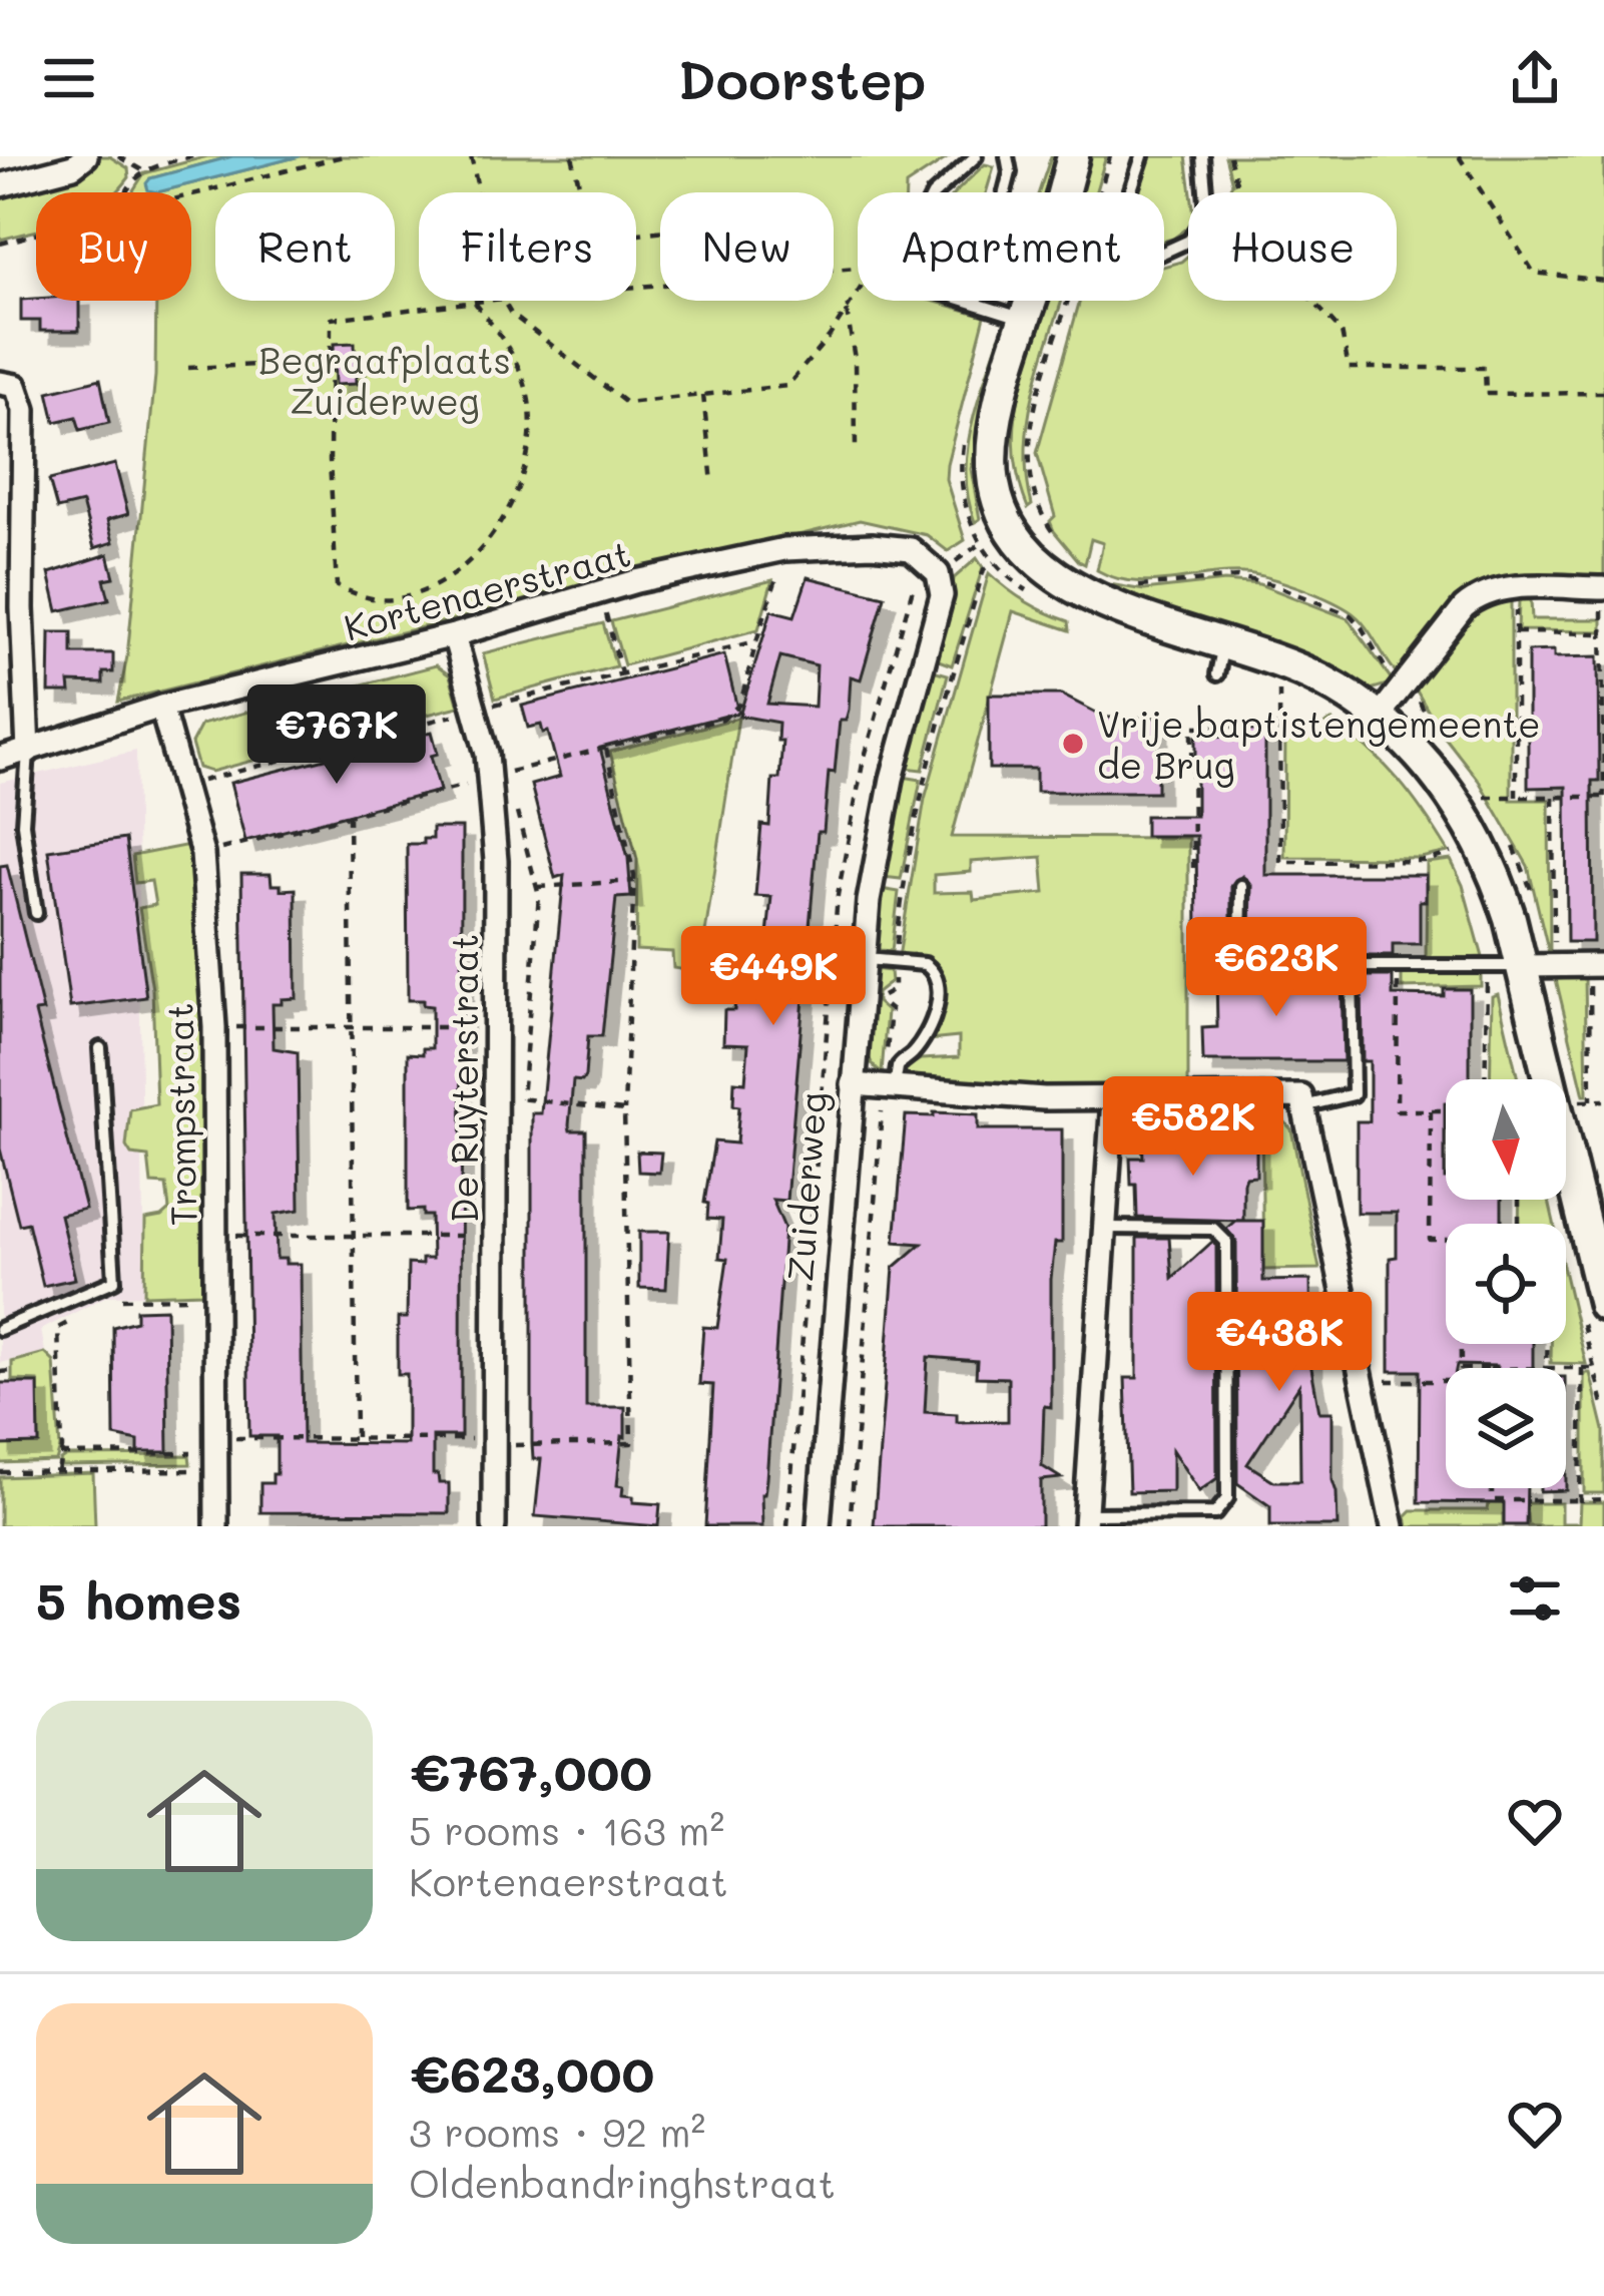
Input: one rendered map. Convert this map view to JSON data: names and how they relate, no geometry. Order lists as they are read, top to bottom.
{
  "streets": {
    "street": [
      "Kortenaerstraat",
      "De Ruyterstraat",
      "Trompstraat",
      "Zuiderweg"
    ]
  },
  "crossings": [
    ["Kortenaerstraat", "De Ruyterstraat"],
    ["Kortenaerstraat", "Trompstraat"],
    ["Kortenaerstraat", "Zuiderweg"]
  ],
  "parks": ["Begraafplaats Zuiderweg"],
  "places": ["Vrije baptistengemeente de Brug"],
  "north": "bottom",
  "page": {
    "header": "Doorstep",
    "chip": [
      "Buy",
      "Rent",
      "Filters",
      "New",
      "Apartment",
      "House"
    ],
    "price": [
      "€767K",
      "€623K",
      "€449K",
      "€582K",
      "€438K"
    ],
    "heading": "5 homes",
    "list": [
      {
        "name": "€767,000",
        "note": "5 rooms · 163 m² · Kortenaerstraat"
      },
      {
        "name": "€623,000",
        "note": "3 rooms · 92 m² · Oldenbandringhstraat"
      }
    ]
  }
}
